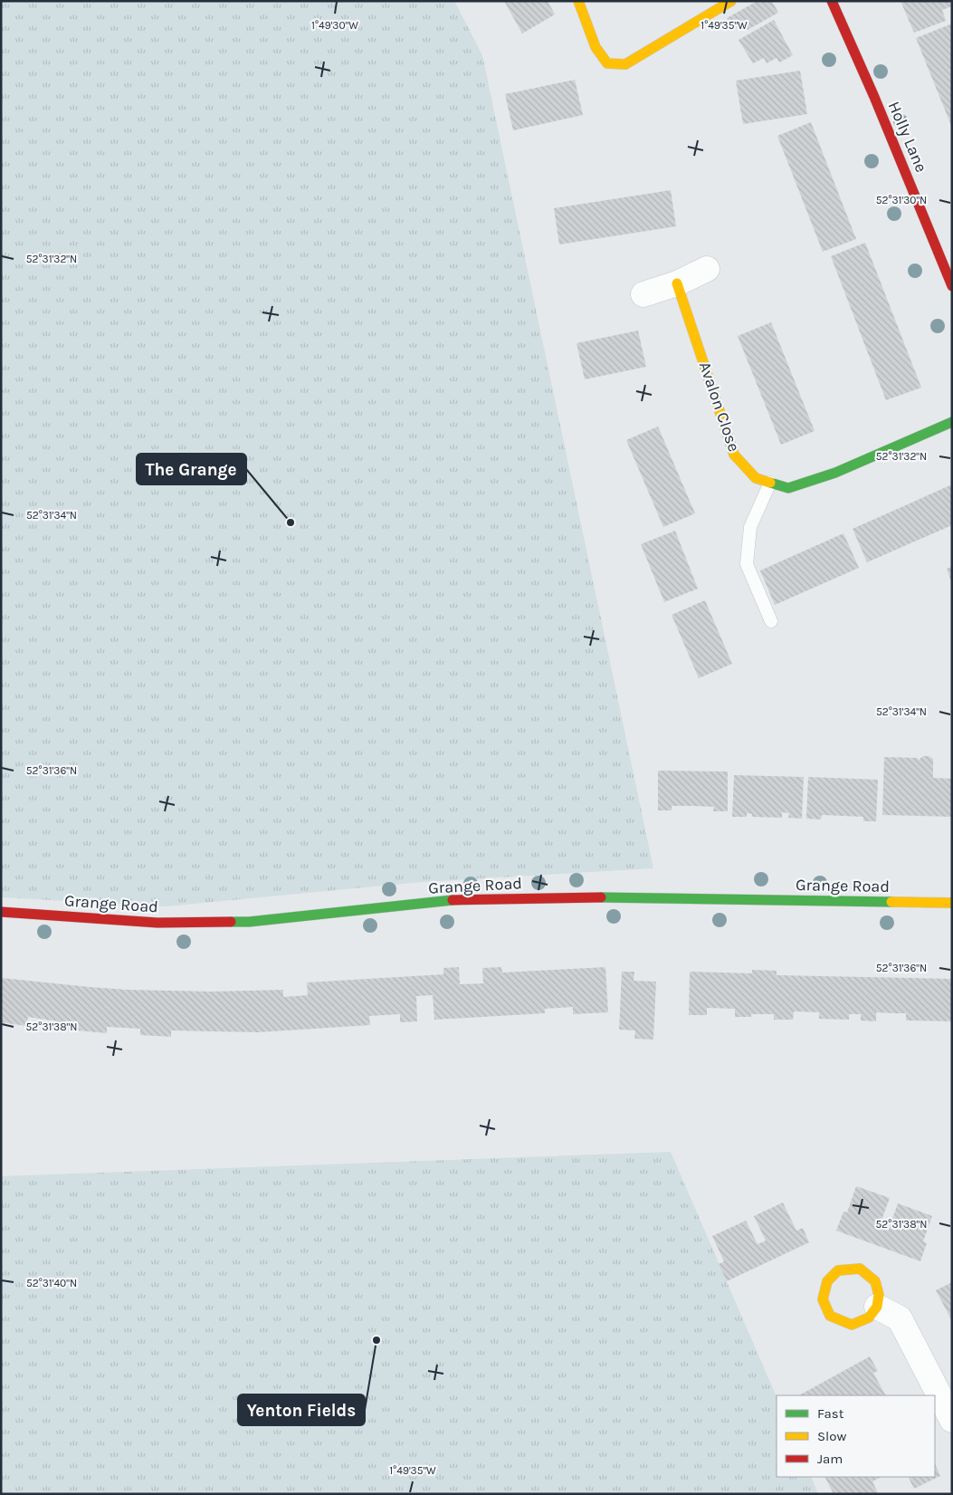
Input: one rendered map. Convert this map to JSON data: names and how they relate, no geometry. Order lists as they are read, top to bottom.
{
  "streets": {
    "street": ["Holly Lane", "Avalon Close", "Grange Road"]
  },
  "places": ["The Grange", "Yenton Fields"],
  "legend": ["Fast", "Slow", "Jam"],
  "coordinates": [
    "1°49'30\"W",
    "1°49'35\"W",
    "52°31'30\"N",
    "52°31'32\"N",
    "52°31'34\"N",
    "52°31'36\"N",
    "52°31'38\"N",
    "52°31'40\"N"
  ]
}
